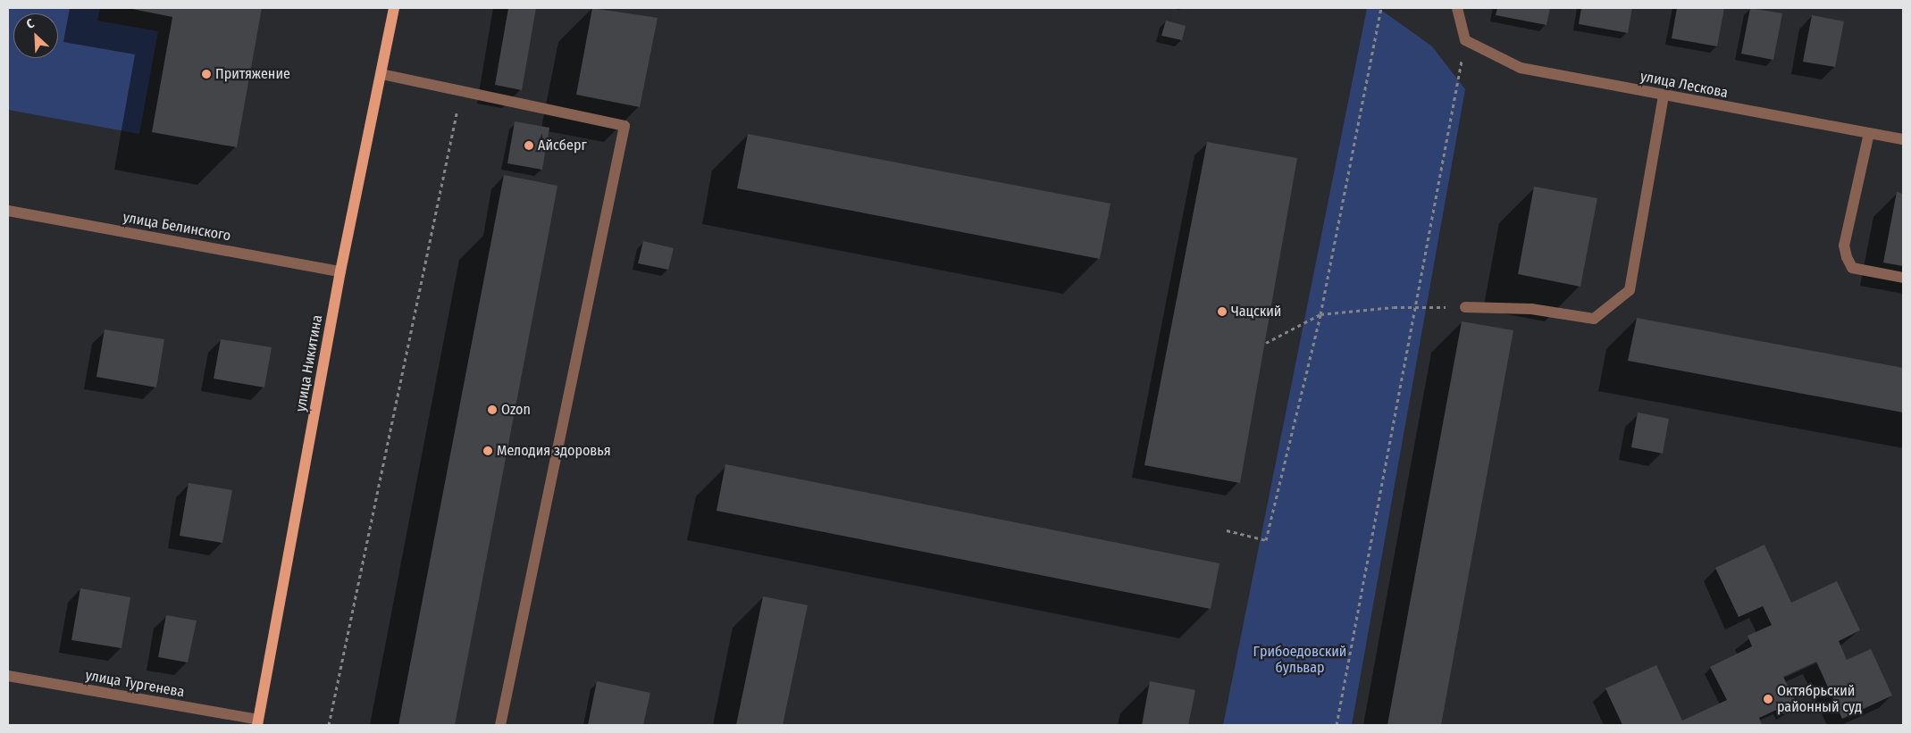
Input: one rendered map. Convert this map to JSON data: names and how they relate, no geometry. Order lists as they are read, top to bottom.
{
  "streets": {
    "main road": ["улица Никитина"],
    "street": ["улица Лескова", "улица Белинского", "улица Тургенева"]
  },
  "crossings": [
    ["улица Белинского", "улица Никитина"],
    ["улица Никитина", "улица Тургенева"]
  ],
  "parks": ["Грибоедовский бульвар"],
  "places": [
    "Притяжение",
    "Айсберг",
    "Чацский",
    "Ozon",
    "Мелодия здоровья",
    "Октябрьский районный суд"
  ],
  "north": "top left"
}
